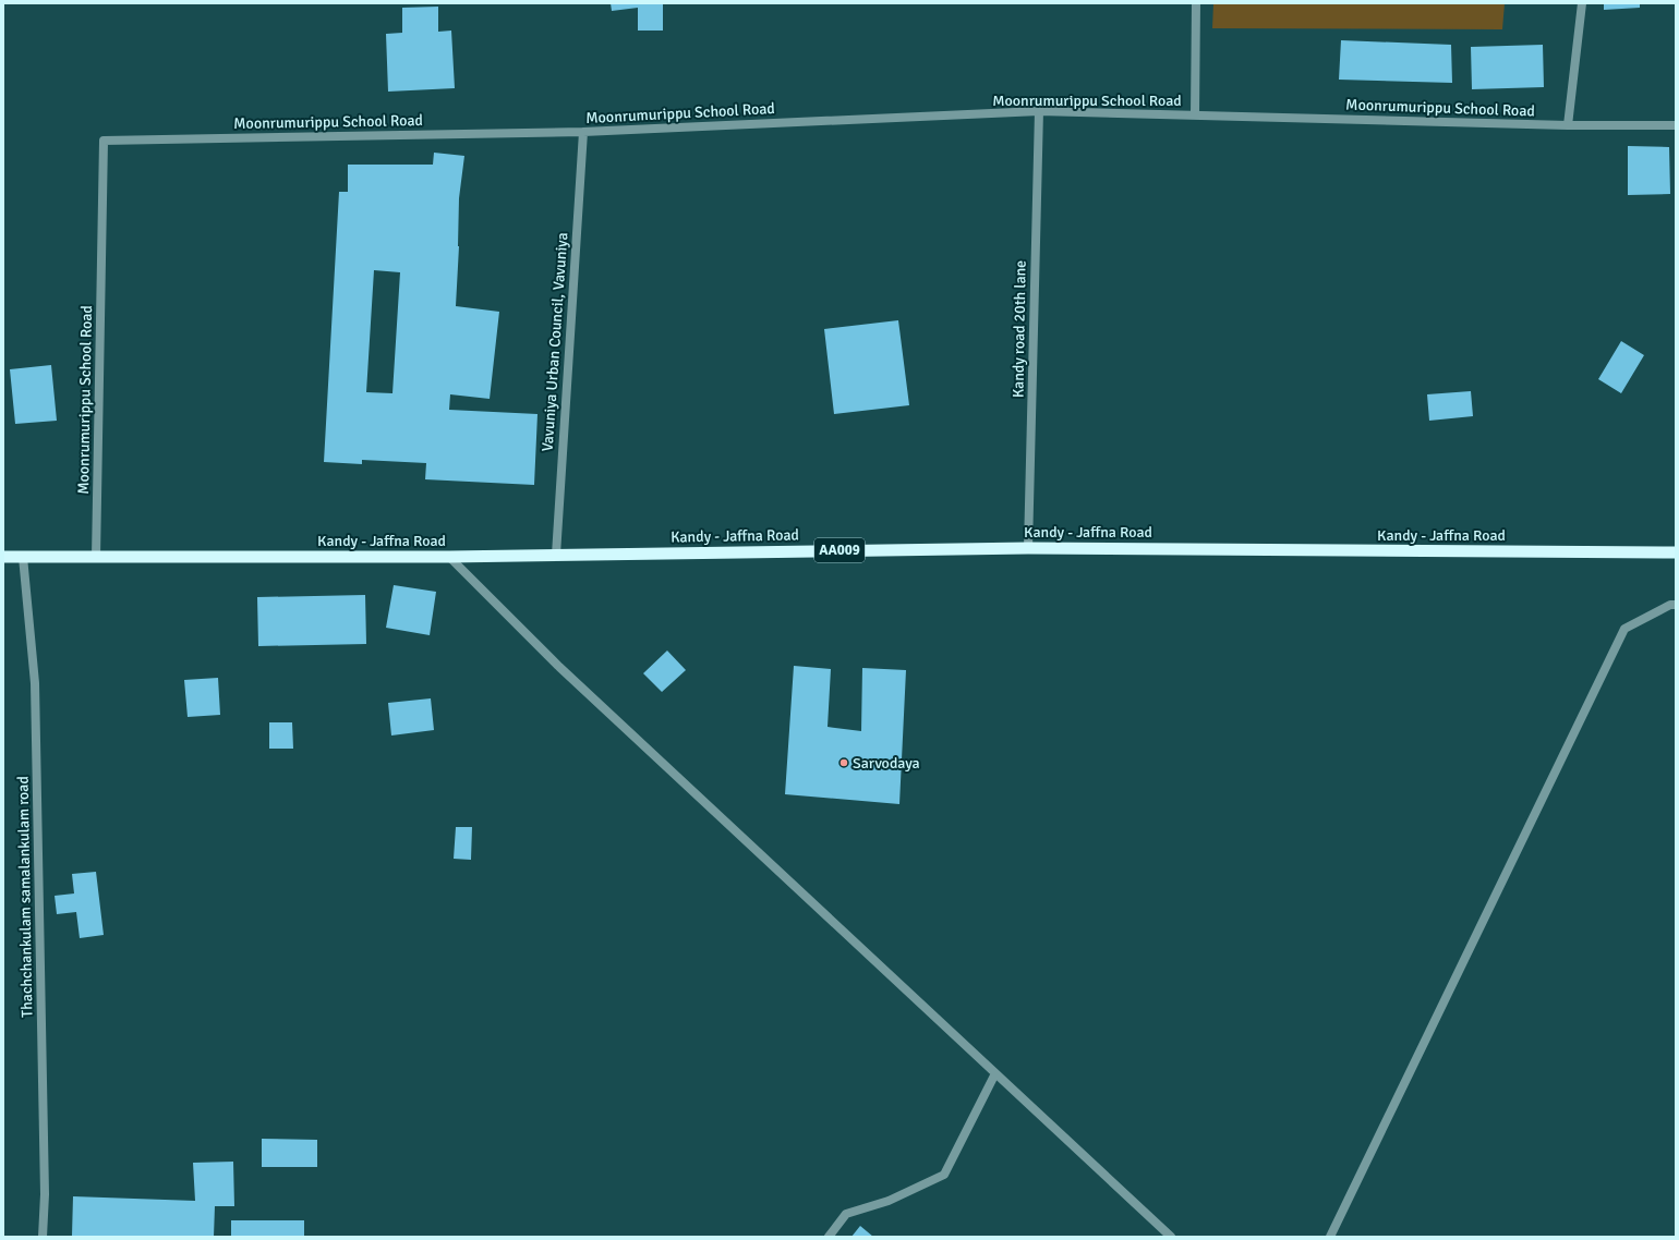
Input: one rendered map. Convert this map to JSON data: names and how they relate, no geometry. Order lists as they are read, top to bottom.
{
  "streets": {
    "highway": ["Kandy - Jaffna Road", "AA009"],
    "street": [
      "Moonrumurippu School Road",
      "Kandy road 20th lane",
      "Vavuniya Urban Council, Vavuniya",
      "Thachchankulam samalankulam road"
    ]
  },
  "crossings": [
    ["Moonrumurippu School Road", "Kandy road 20th lane"],
    ["Moonrumurippu School Road", "Vavuniya Urban Council, Vavuniya"],
    ["Moonrumurippu School Road", "Kandy - Jaffna Road"],
    ["Kandy road 20th lane", "Kandy - Jaffna Road"],
    ["Vavuniya Urban Council, Vavuniya", "Kandy - Jaffna Road"],
    ["Kandy - Jaffna Road", "Thachchankulam samalankulam road"]
  ],
  "places": ["Sarvodaya"]
}
